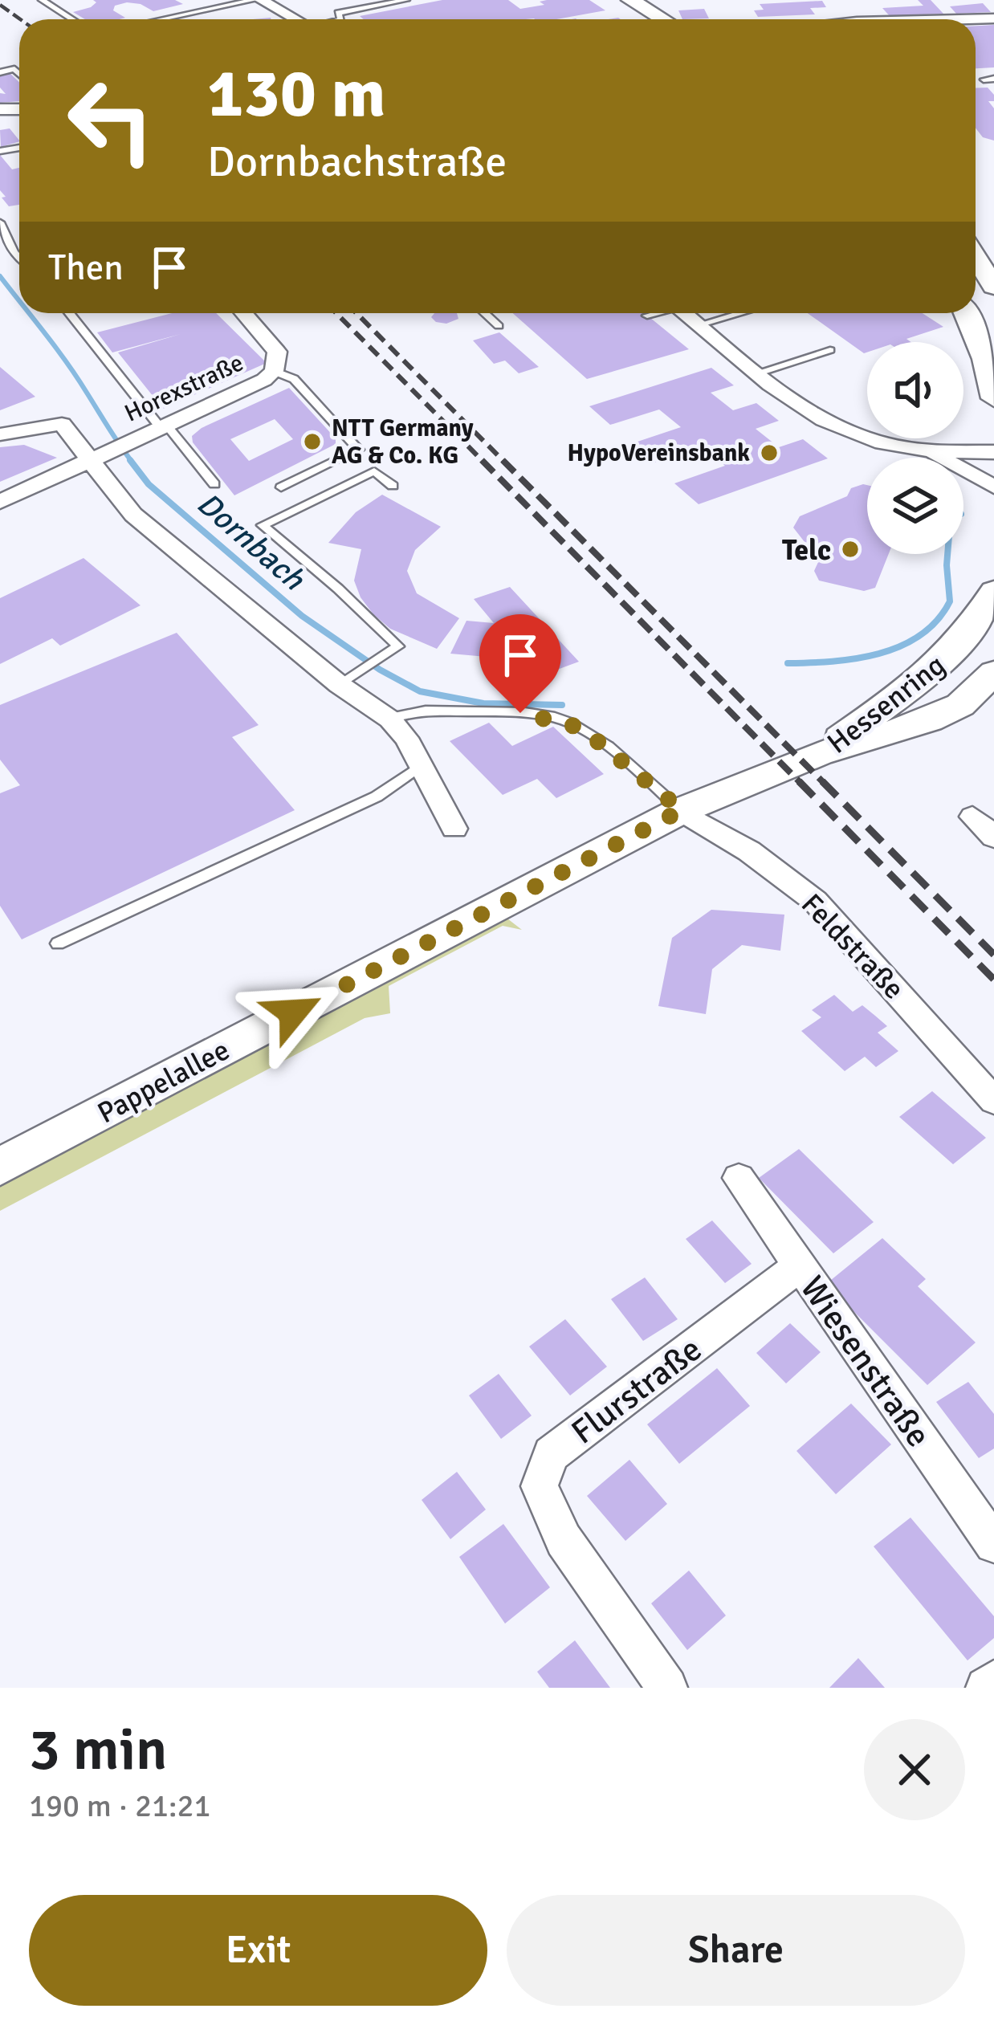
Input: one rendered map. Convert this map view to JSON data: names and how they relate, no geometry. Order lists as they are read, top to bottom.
{
  "streets": {
    "street": [
      "Horexstraße",
      "Hessenring",
      "Feldstraße",
      "Pappelallee",
      "Wiesenstraße",
      "Flurstraße"
    ]
  },
  "crossings": [
    ["Hessenring", "Pappelallee"],
    ["Feldstraße", "Pappelallee"],
    ["Wiesenstraße", "Flurstraße"]
  ],
  "water": ["Dornbach"],
  "places": ["NTT Germany AG & Co. KG", "HypoVereinsbank", "Telc"],
  "page": {
    "turn": ["130 m", "Dornbachstraße"],
    "then": "Then",
    "heading": ["3 min", "190 m · 21:21"],
    "buttons": ["Exit", "Share"]
  }
}
